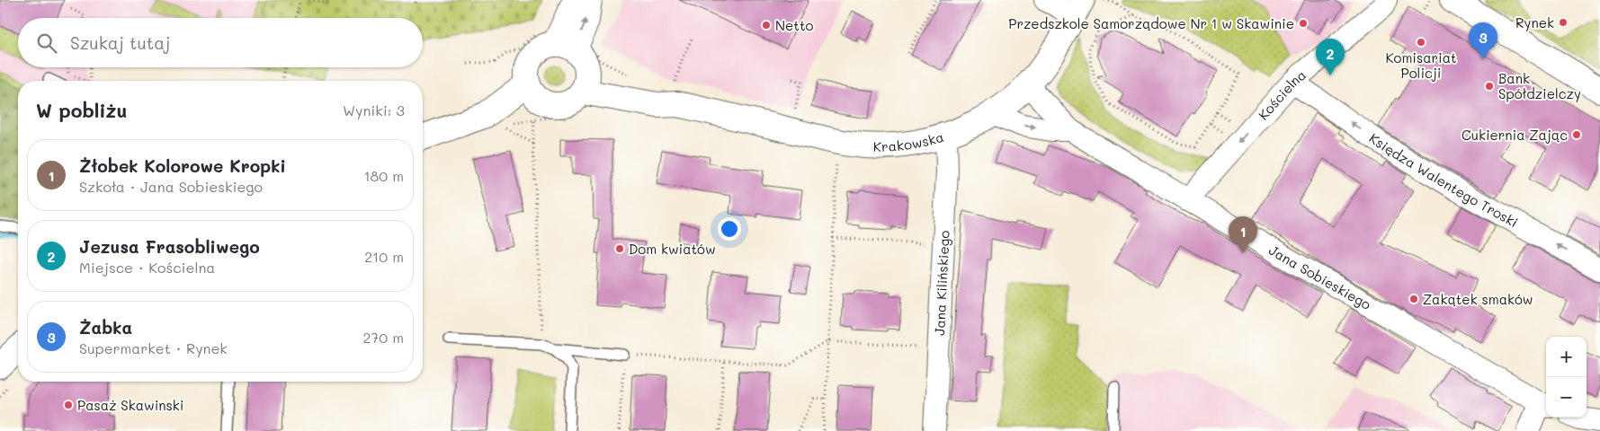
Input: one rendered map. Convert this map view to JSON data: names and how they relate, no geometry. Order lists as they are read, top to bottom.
{
  "streets": {
    "main road": ["Krakowska"],
    "street": [
      "Kościelna",
      "Księdza Walentego Troski",
      "Jana Sobieskiego",
      "Jana Kilińskiego"
    ]
  },
  "crossings": [
    ["Kościelna", "Księdza Walentego Troski"],
    ["Kościelna", "Jana Sobieskiego"],
    ["Krakowska", "Jana Sobieskiego"],
    ["Krakowska", "Jana Kilińskiego"]
  ],
  "one_way": ["Kościelna", "Księdza Walentego Troski"],
  "places": [
    "Rynek",
    "Przedszkole Samorządowe Nr 1 w Skawinie",
    "Netto",
    "Komisariat Policji",
    "Bank Spółdzielczy",
    "Cukiernia Zając",
    "Dom kwiatów",
    "Zakątek smaków",
    "Pasaż Skawinski"
  ],
  "page": {
    "search": "Szukaj tutaj",
    "pins": ["3", "2", "1"],
    "heading": ["W pobliżu", "Wyniki: 3"],
    "list": [
      {
        "mark": "1",
        "name": "Żłobek Kolorowe Kropki",
        "note": "Szkoła · Jana Sobieskiego",
        "value": "180 m"
      },
      {
        "mark": "2",
        "name": "Jezusa Frasobliwego",
        "note": "Miejsce · Kościelna",
        "value": "210 m"
      },
      {
        "mark": "3",
        "name": "Żabka",
        "note": "Supermarket · Rynek",
        "value": "270 m"
      }
    ],
    "map_buttons": ["+", "−"]
  }
}
